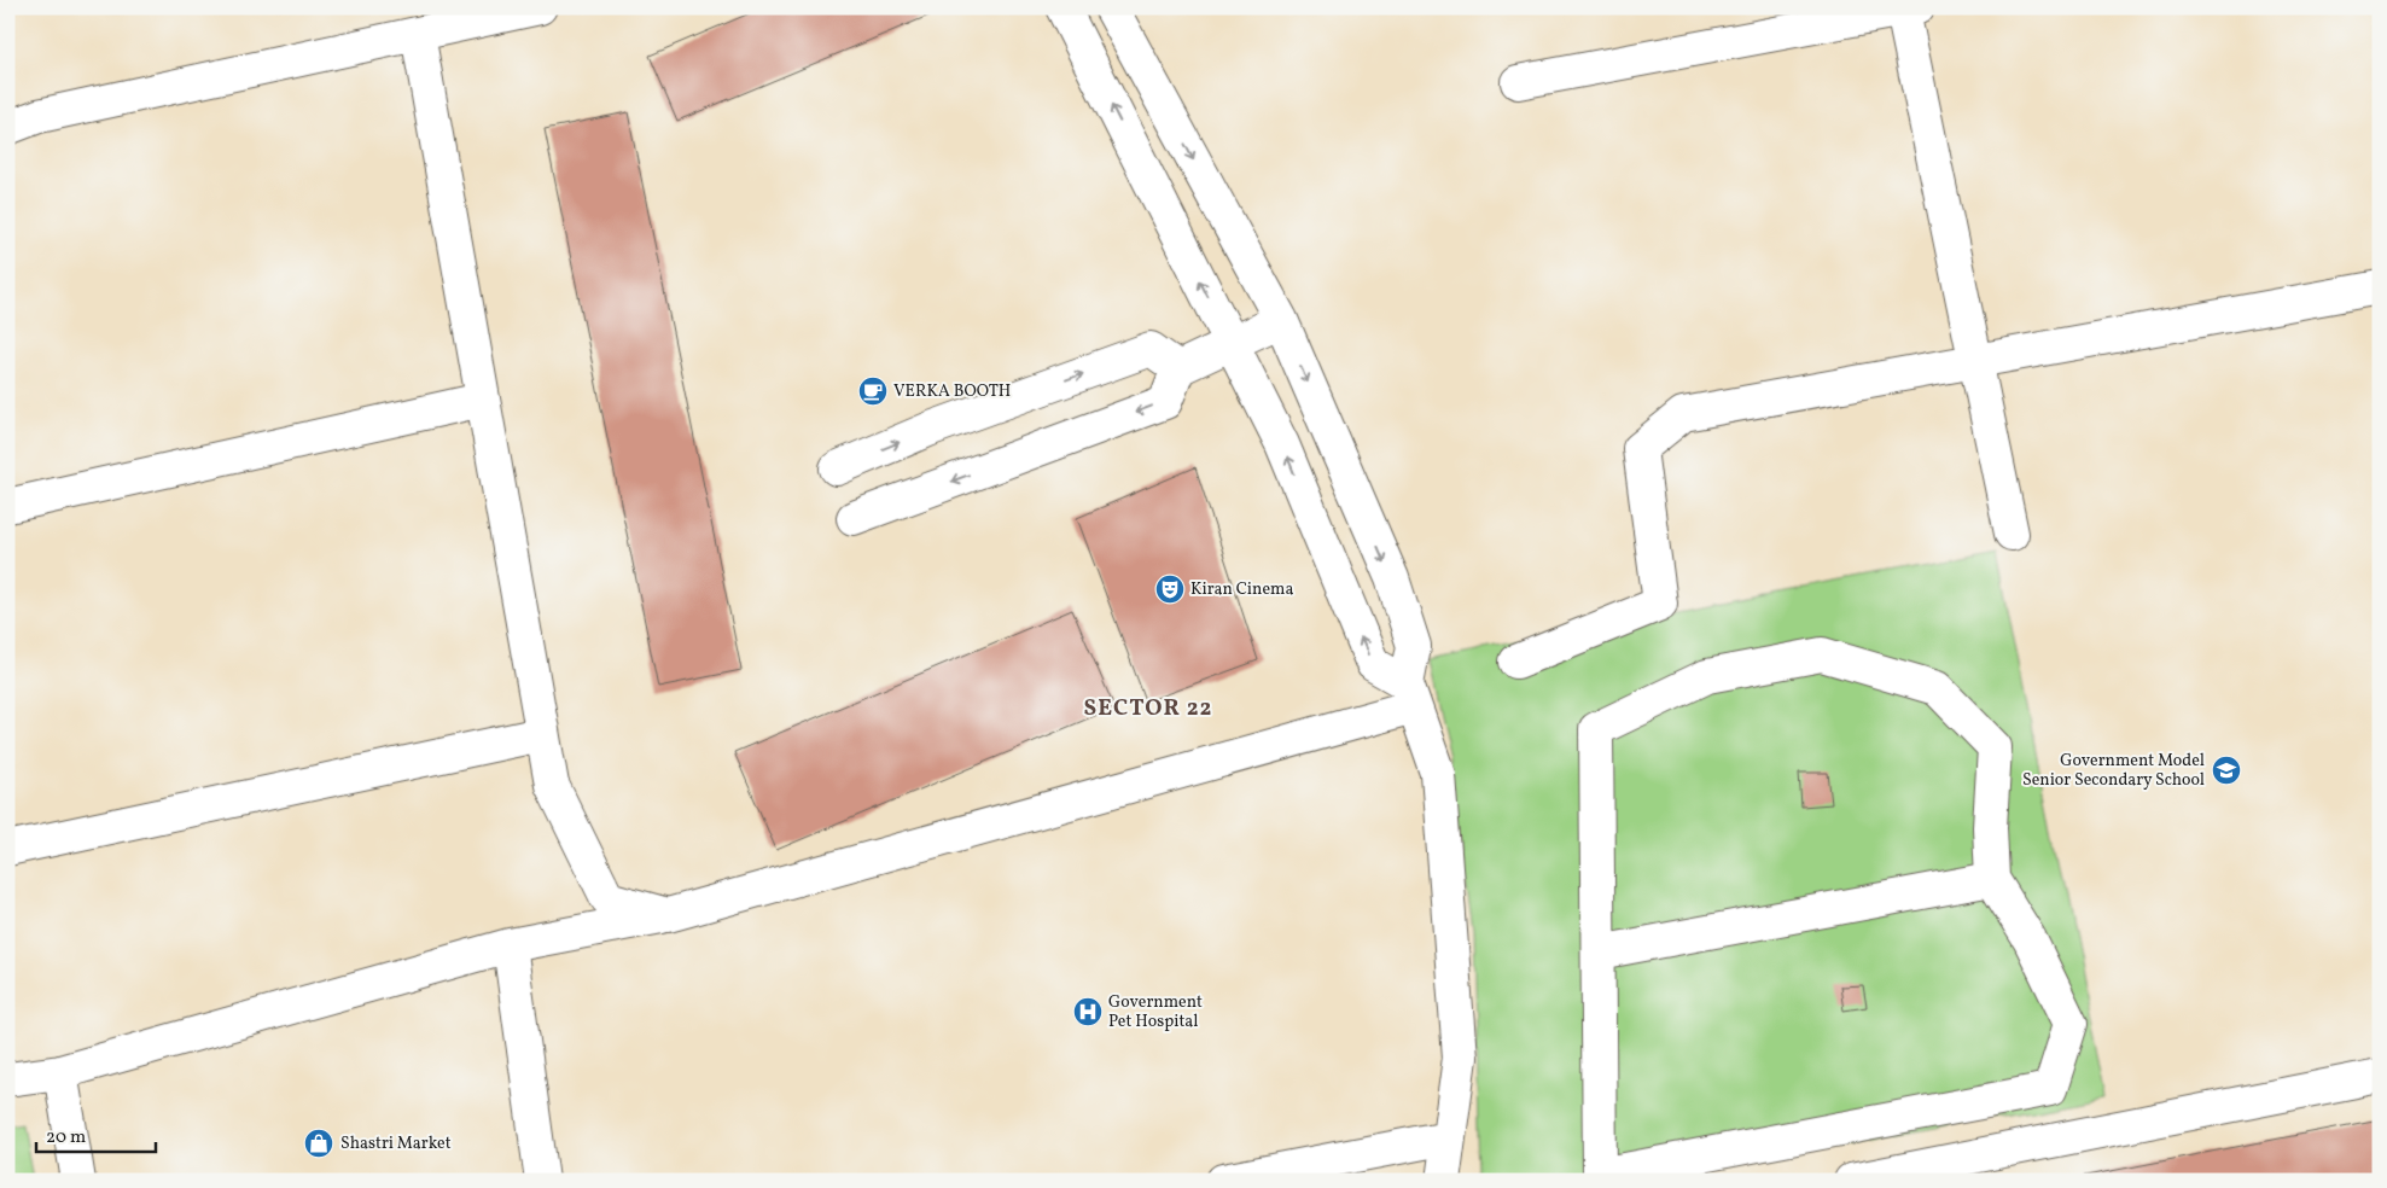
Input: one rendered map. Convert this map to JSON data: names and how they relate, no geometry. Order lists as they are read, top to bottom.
{
  "districts": ["SECTOR 22"],
  "places": {
    "cafe": ["VERKA BOOTH"],
    "theatre": ["Kiran Cinema"],
    "school or university": ["Government Model Senior Secondary School"],
    "hospital": ["Government Pet Hospital"],
    "shop": ["Shastri Market"]
  },
  "scale_bar": "20 m"
}
